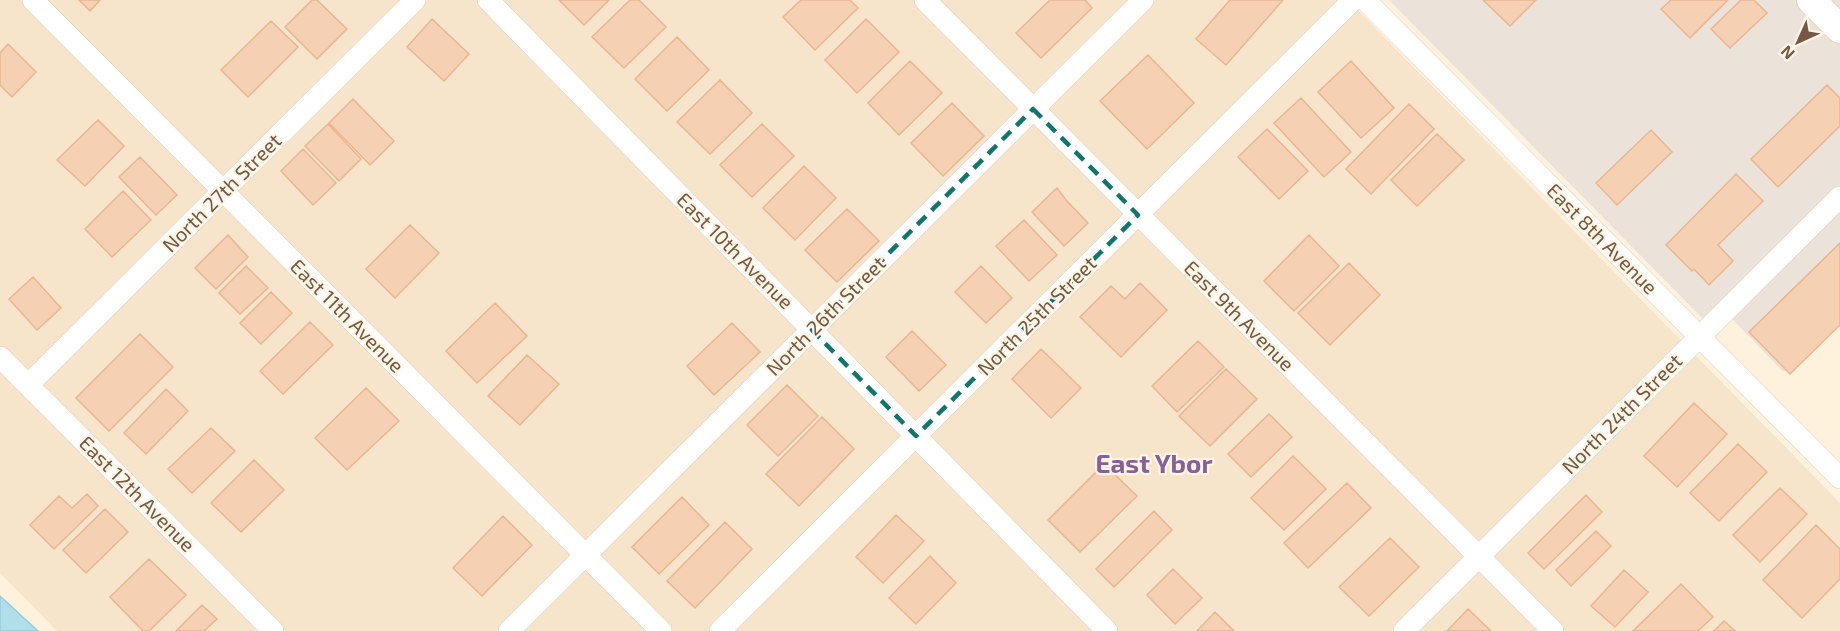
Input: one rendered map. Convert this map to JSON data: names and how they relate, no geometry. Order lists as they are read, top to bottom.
{
  "streets": {
    "street": [
      "North 27th Street",
      "East 8th Avenue",
      "East 10th Avenue",
      "East 11th Avenue",
      "North 26th Street",
      "North 25th Street",
      "East 9th Avenue",
      "North 24th Street",
      "East 12th Avenue"
    ]
  },
  "crossings": [
    ["North 27th Street", "East 11th Avenue"],
    ["North 27th Street", "East 12th Avenue"],
    ["East 8th Avenue", "North 24th Street"],
    ["East 10th Avenue", "North 26th Street"],
    ["East 10th Avenue", "North 25th Street"],
    ["East 11th Avenue", "North 26th Street"],
    ["North 26th Street", "East 9th Avenue"],
    ["North 25th Street", "East 9th Avenue"],
    ["East 9th Avenue", "North 24th Street"]
  ],
  "districts": ["East Ybor"],
  "north": "bottom left"
}
